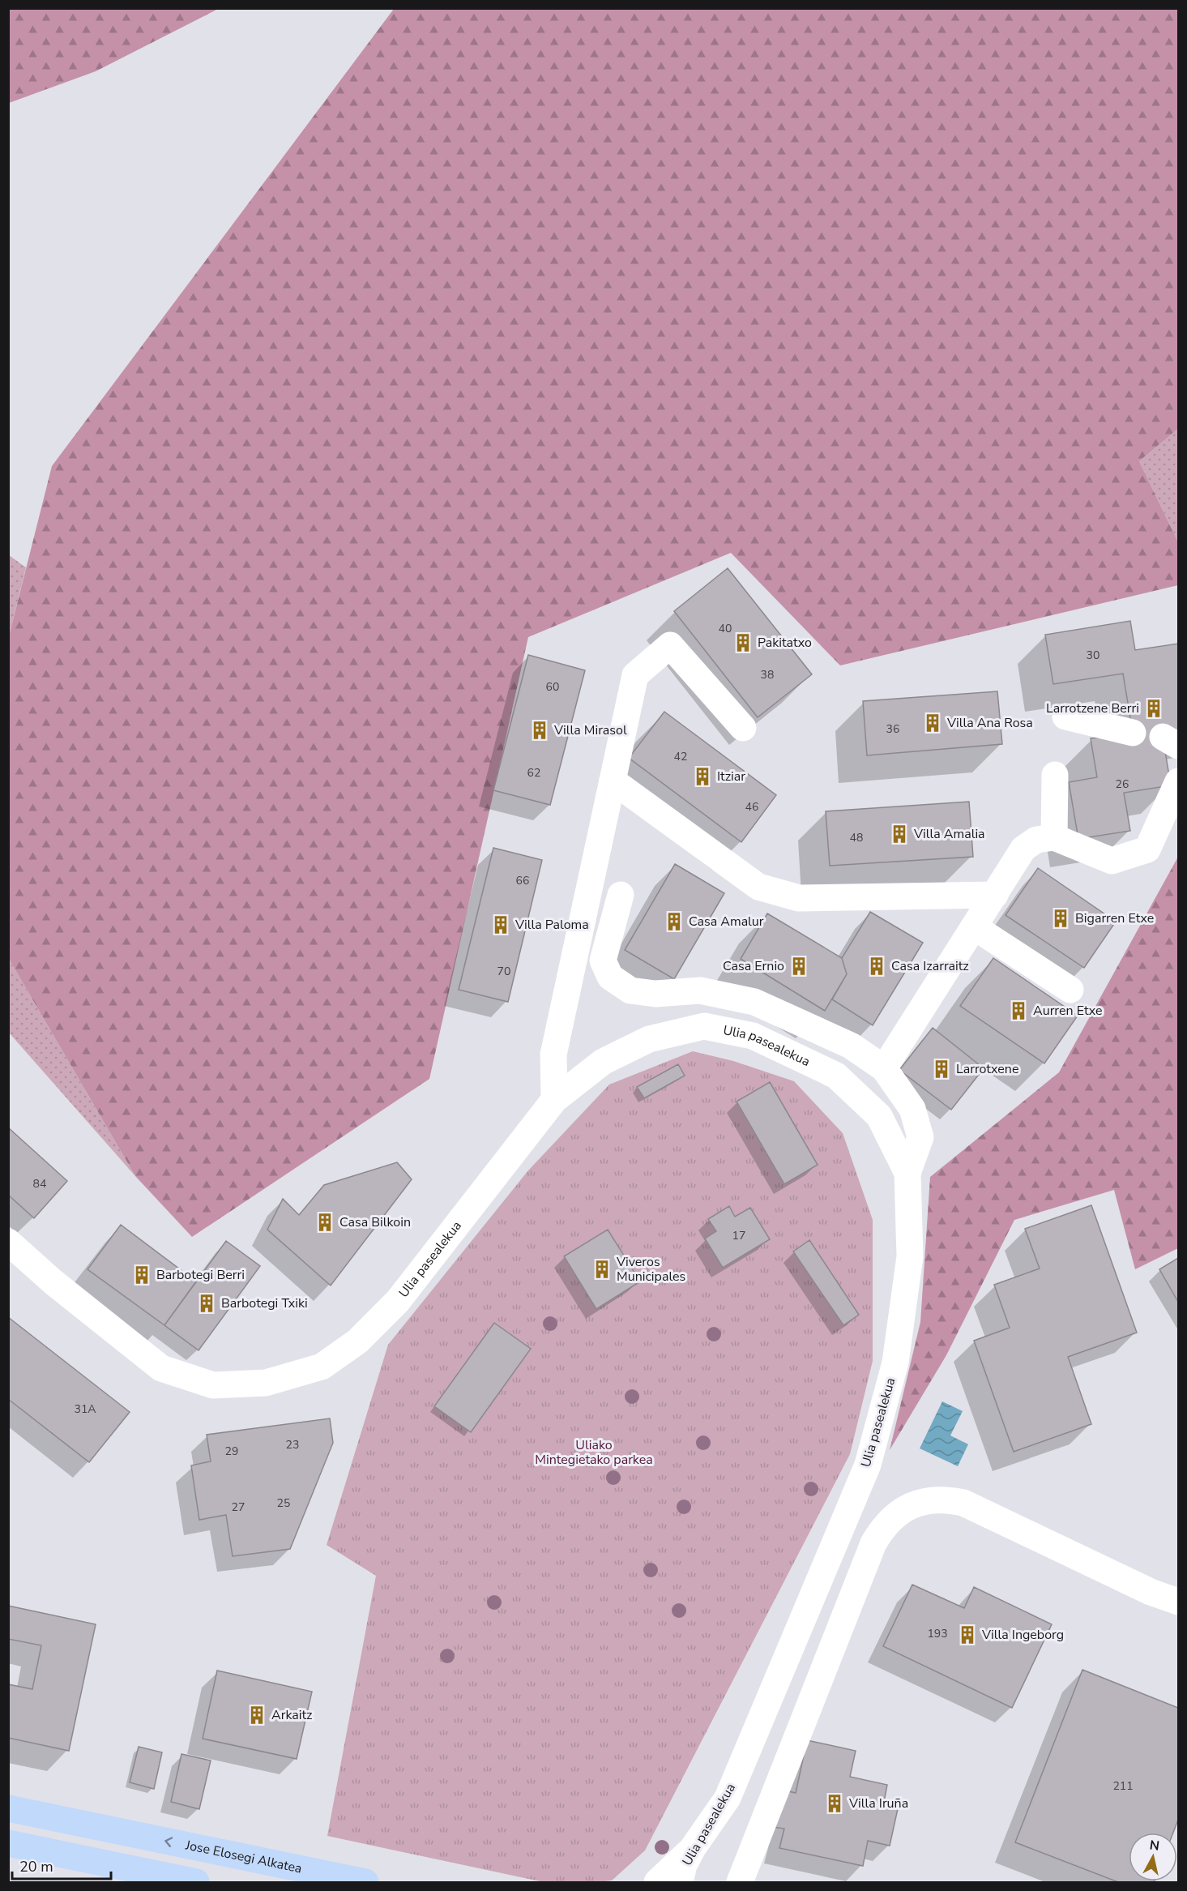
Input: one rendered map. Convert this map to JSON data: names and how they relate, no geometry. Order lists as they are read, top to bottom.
{
  "streets": {
    "main road": ["Jose Elosegi Alkatea"],
    "street": ["Ulia pasealekua"]
  },
  "parks": ["Uliako Mintegietako parkea"],
  "places": {
    "building": [
      "Pakitatxo",
      "Larrotzene Berri",
      "Villa Ana Rosa",
      "Villa Mirasol",
      "Itziar",
      "Villa Amalia",
      "Bigarren Etxe",
      "Casa Amalur",
      "Villa Paloma",
      "Casa Ernio",
      "Casa Izarraitz",
      "Aurren Etxe",
      "Larrotxene",
      "Casa Bilkoin",
      "Viveros Municipales",
      "Barbotegi Berri",
      "Barbotegi Txiki",
      "Villa Ingeborg",
      "Arkaitz",
      "Villa Iruña"
    ]
  },
  "house_numbers": [
    "40",
    "30",
    "38",
    "60",
    "36",
    "42",
    "62",
    "26",
    "46",
    "48",
    "66",
    "70",
    "84",
    "17",
    "31A",
    "23",
    "29",
    "25",
    "27",
    "193",
    "211"
  ],
  "scale_bar": "20 m",
  "north": "top"
}
